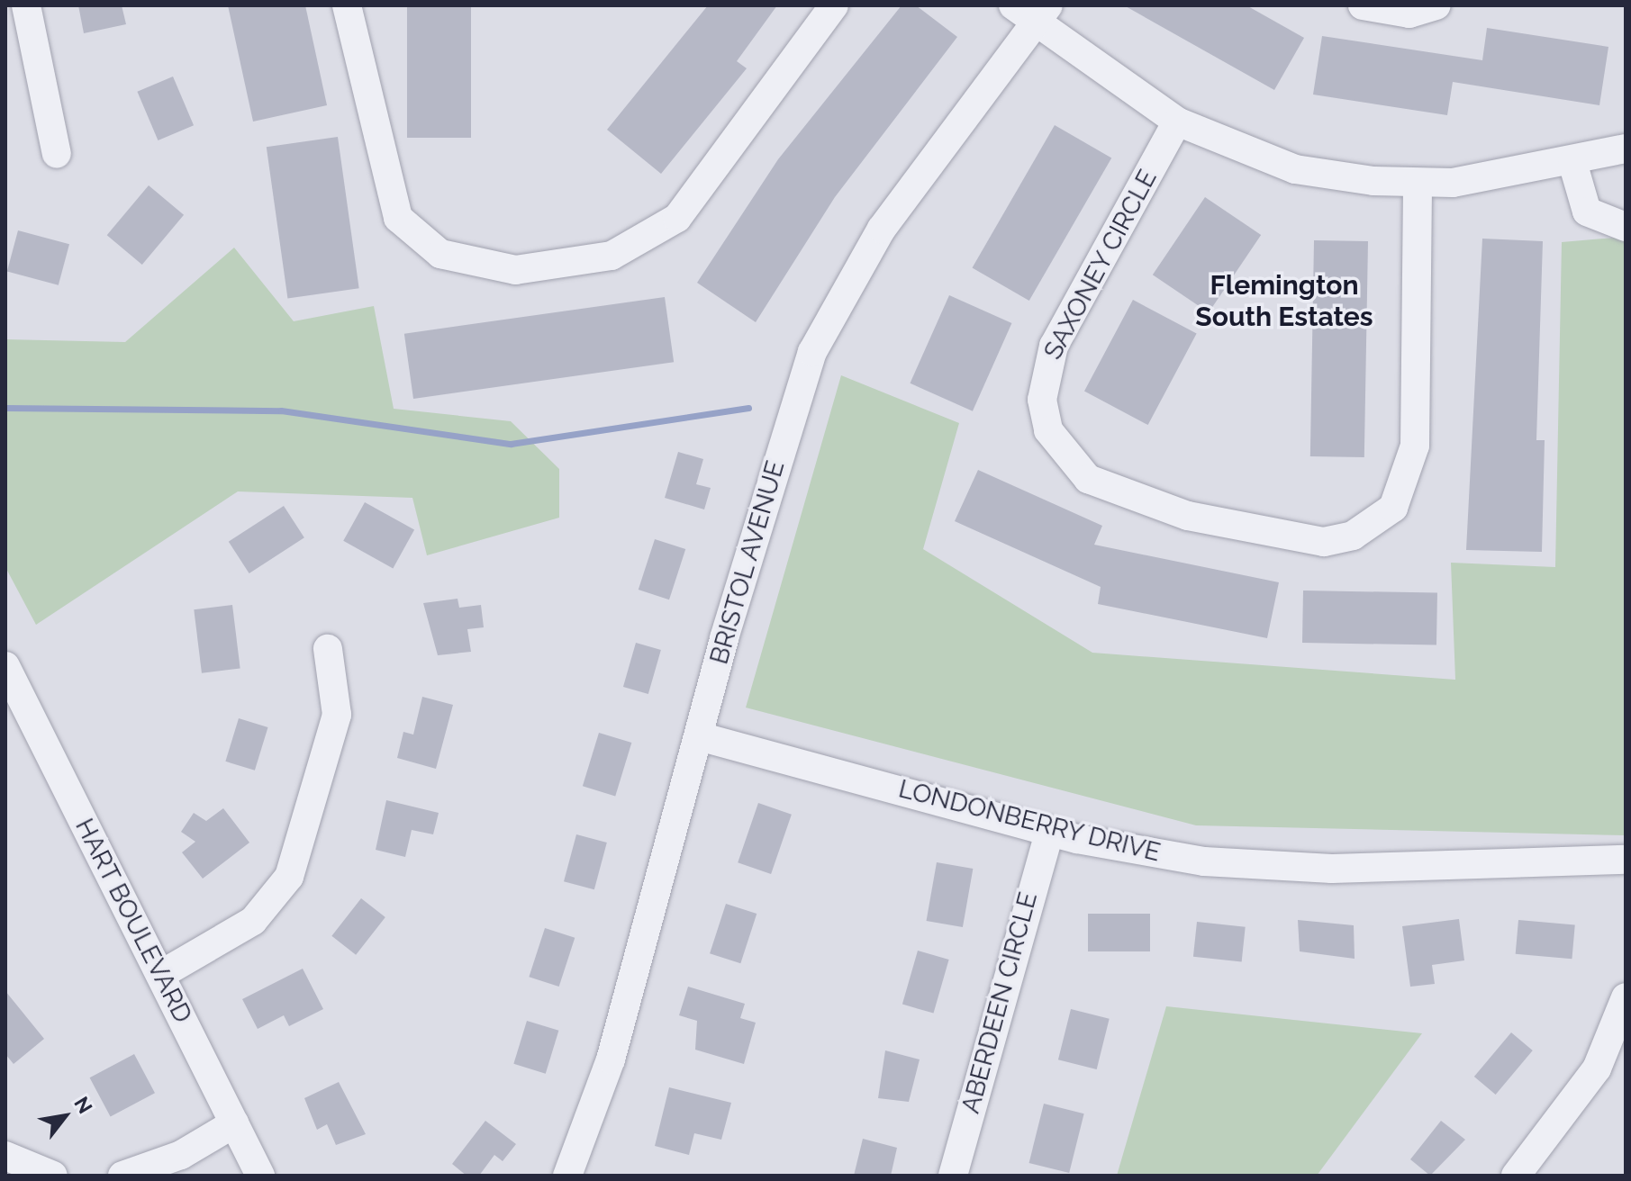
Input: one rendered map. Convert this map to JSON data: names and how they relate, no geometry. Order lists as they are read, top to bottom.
{
  "streets": {
    "street": [
      "SAXONEY CIRCLE",
      "BRISTOL AVENUE",
      "LONDONBERRY DRIVE",
      "HART BOULEVARD",
      "ABERDEEN CIRCLE"
    ]
  },
  "crossings": [
    ["BRISTOL AVENUE", "LONDONBERRY DRIVE"],
    ["LONDONBERRY DRIVE", "ABERDEEN CIRCLE"]
  ],
  "districts": ["Flemington South Estates"],
  "north": "top right"
}
